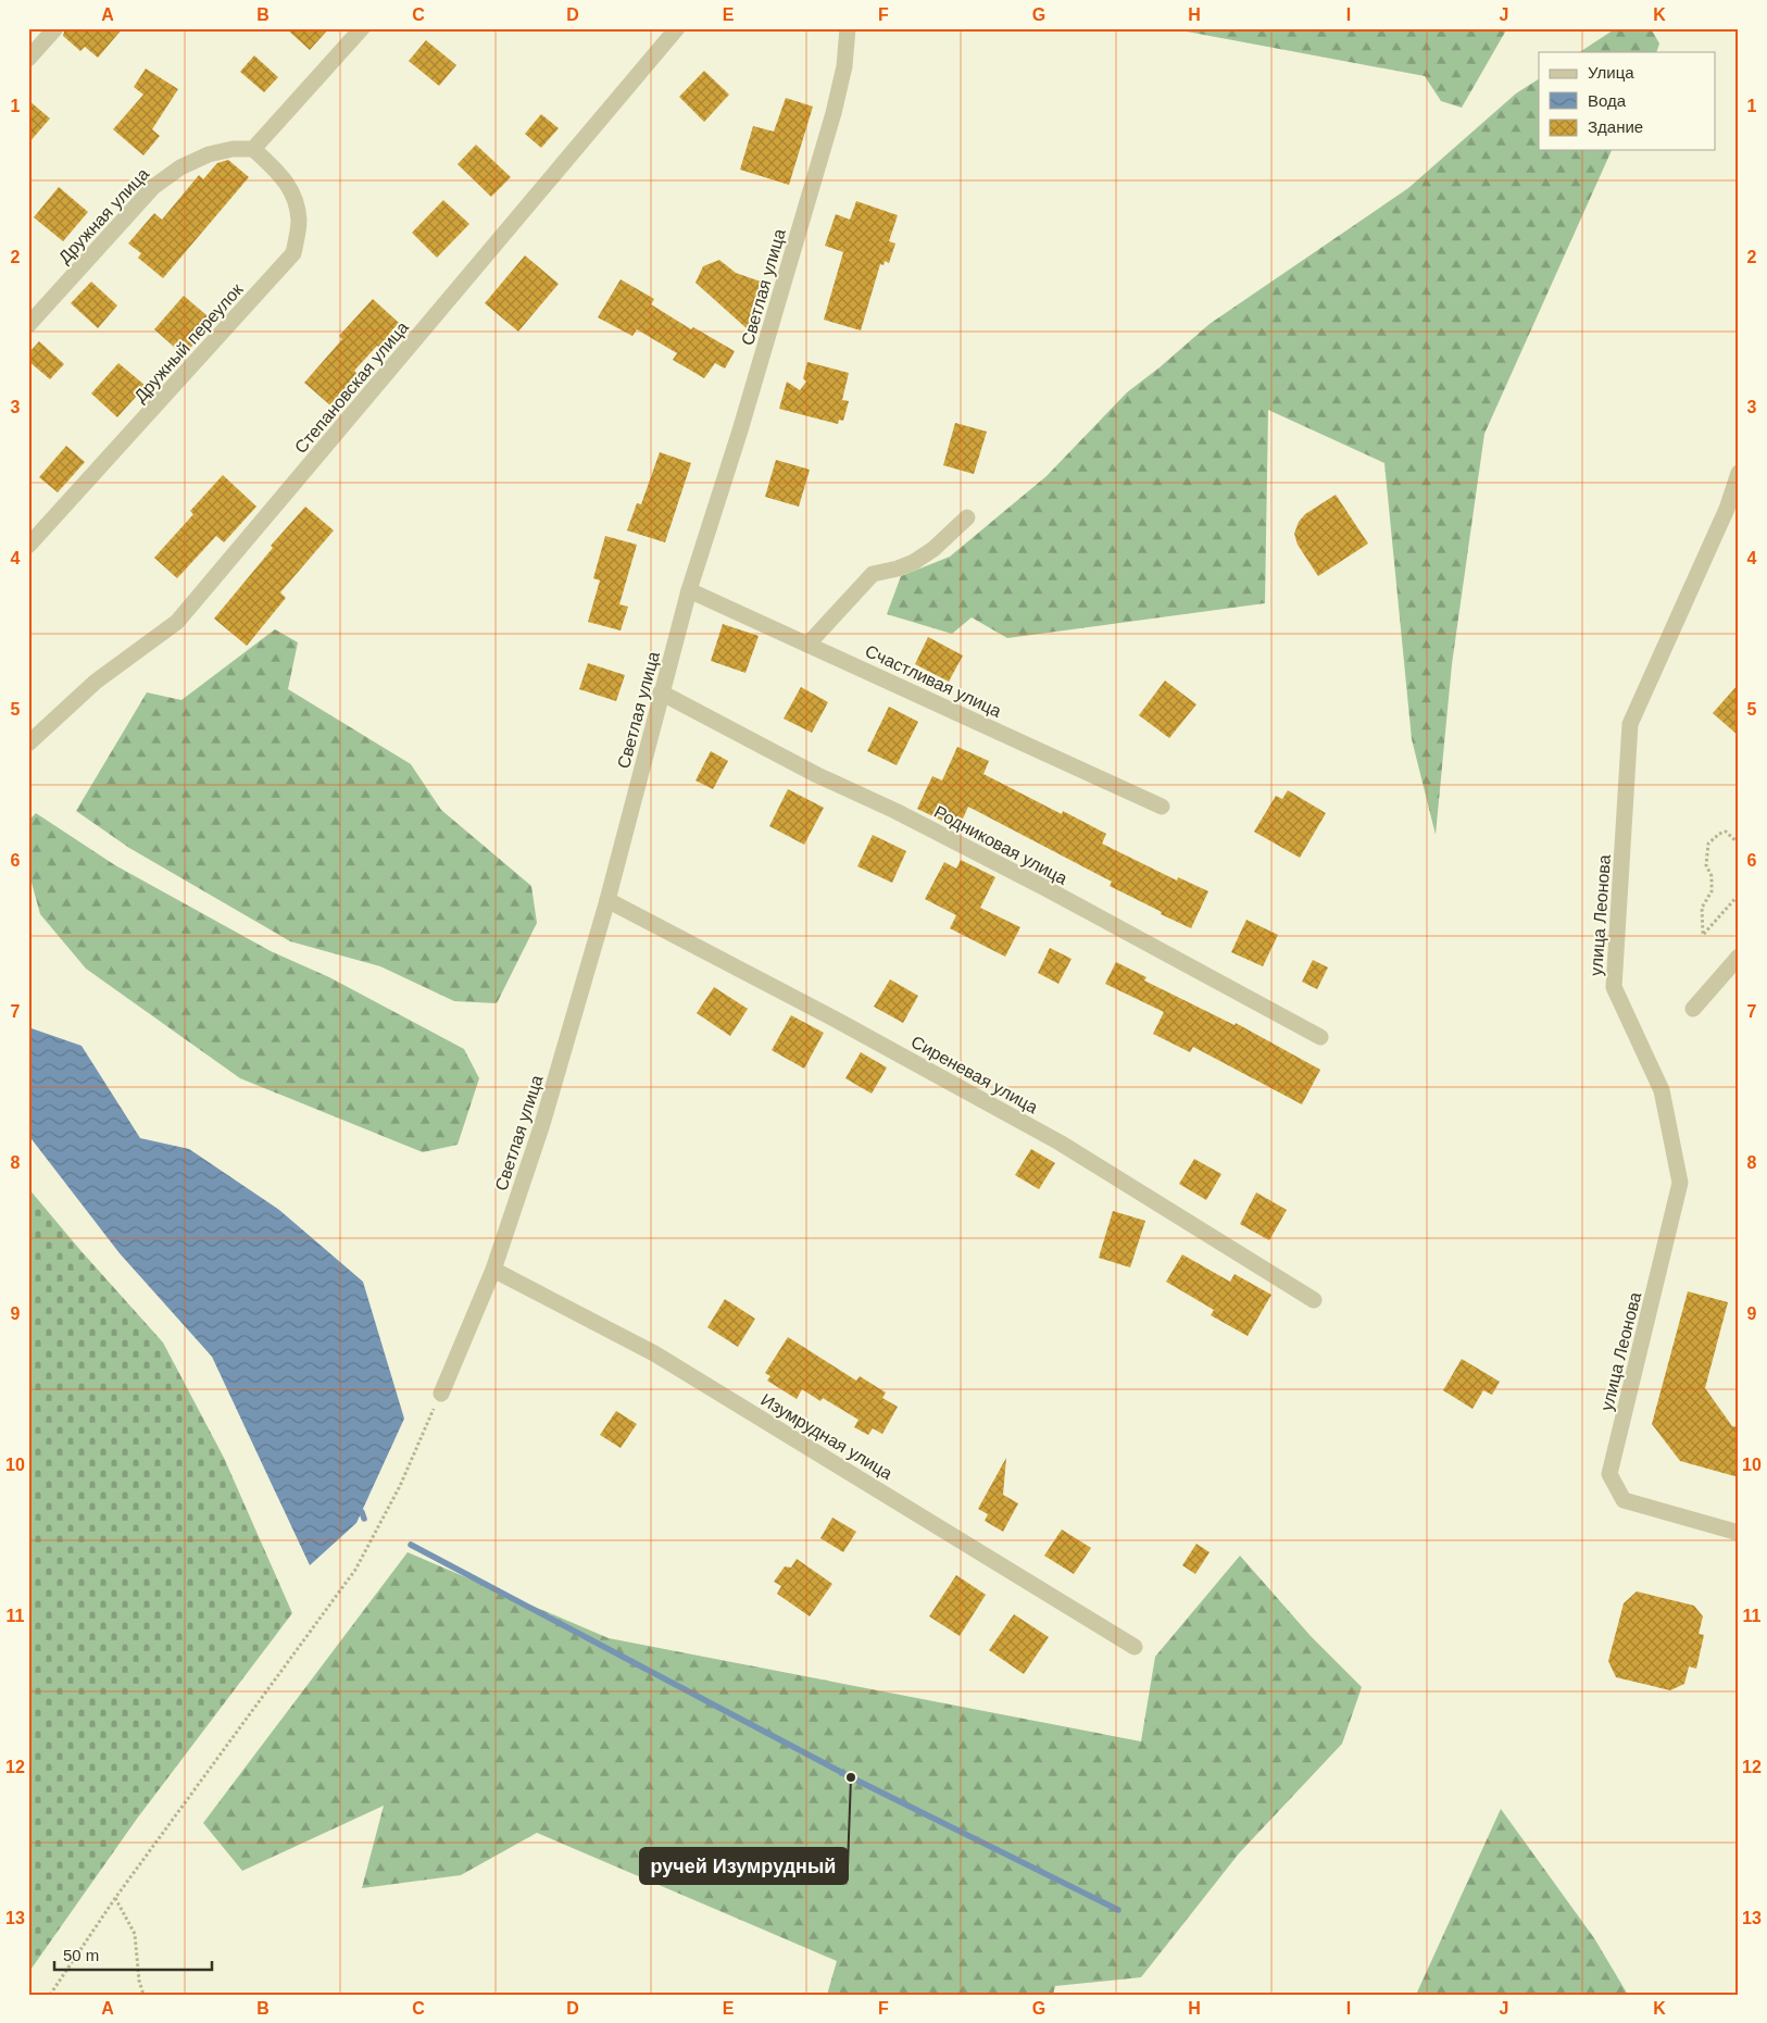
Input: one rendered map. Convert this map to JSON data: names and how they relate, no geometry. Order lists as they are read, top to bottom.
{
  "streets": {
    "street": [
      "Дружная улица",
      "Светлая улица",
      "Дружный переулок",
      "Степановская улица",
      "Счастливая улица",
      "Родниковая улица",
      "улица Леонова",
      "Сиреневая улица",
      "Изумрудная улица"
    ]
  },
  "crossings": [
    ["Дружная улица", "Дружный переулок"],
    ["Светлая улица", "Счастливая улица"],
    ["Светлая улица", "Родниковая улица"],
    ["Светлая улица", "Сиреневая улица"],
    ["Светлая улица", "Изумрудная улица"]
  ],
  "places": ["ручей Изумрудный"],
  "legend": ["Улица", "Вода", "Здание"],
  "scale_bar": "50 m",
  "grid": {
    "columns": [
      "A",
      "B",
      "C",
      "D",
      "E",
      "F",
      "G",
      "H",
      "I",
      "J",
      "K"
    ],
    "rows": [
      "1",
      "2",
      "3",
      "4",
      "5",
      "6",
      "7",
      "8",
      "9",
      "10",
      "11",
      "12",
      "13"
    ]
  }
}
